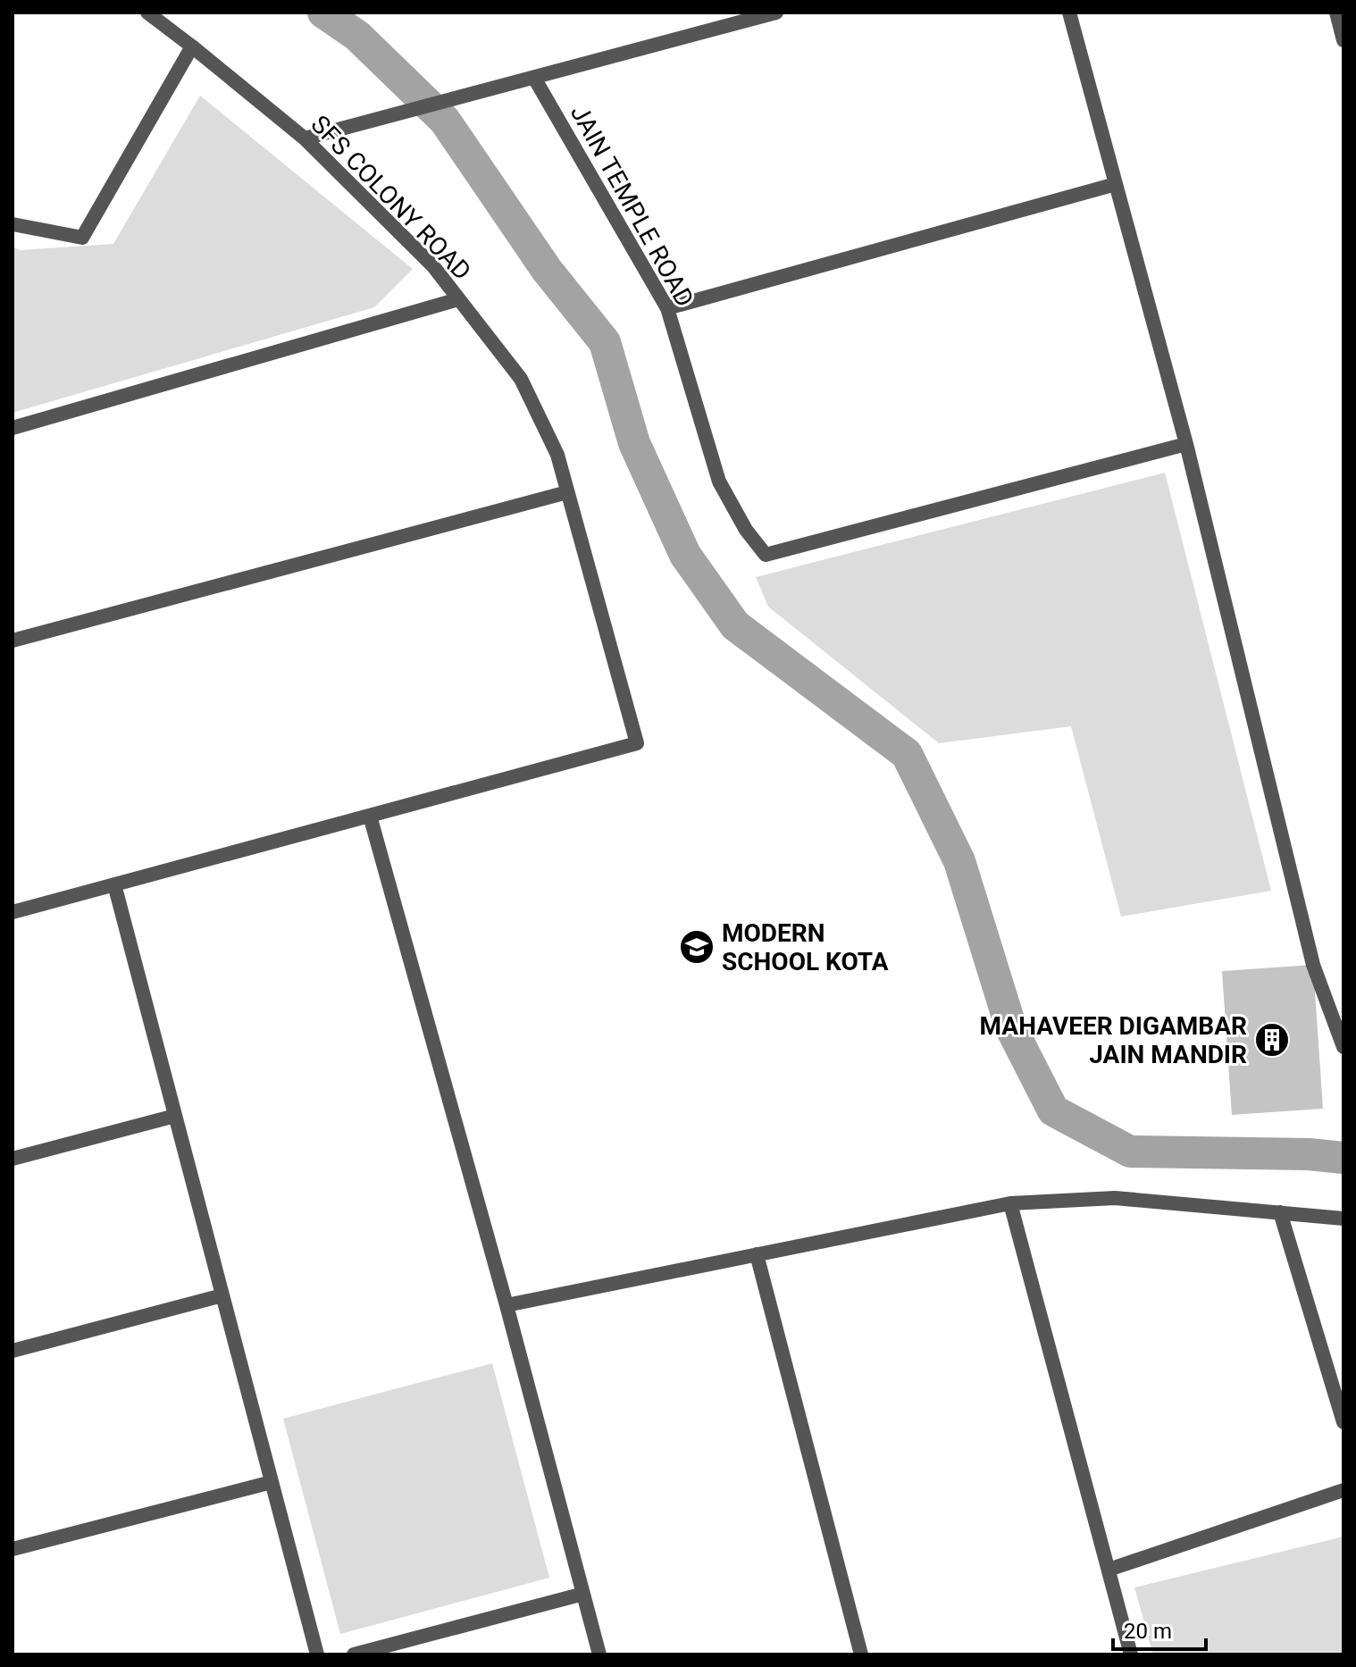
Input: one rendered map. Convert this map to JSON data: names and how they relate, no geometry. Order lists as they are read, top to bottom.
{
  "streets": {
    "street": ["SFS COLONY ROAD", "JAIN TEMPLE ROAD"]
  },
  "places": {
    "school or university": ["MODERN SCHOOL KOTA"],
    "building": ["MAHAVEER DIGAMBAR JAIN MANDIR"]
  },
  "scale_bar": "20 m"
}
